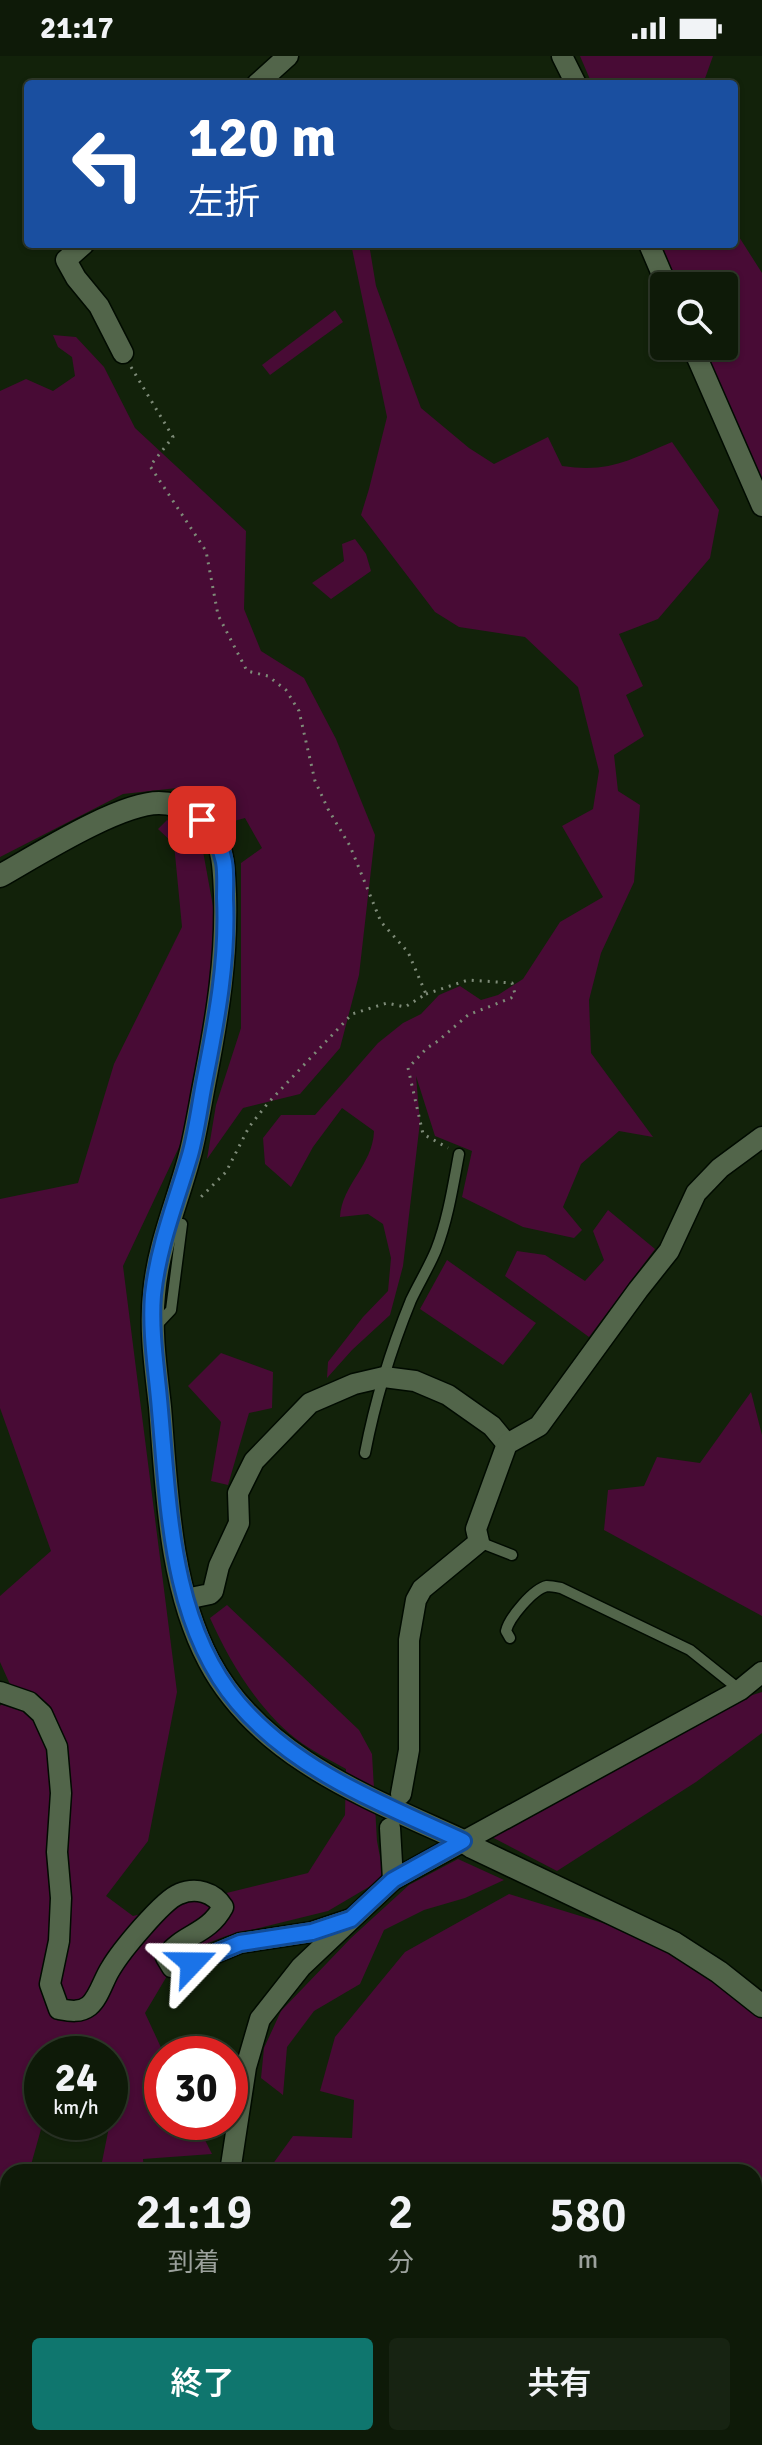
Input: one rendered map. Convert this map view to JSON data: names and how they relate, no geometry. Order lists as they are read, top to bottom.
{
  "page": {
    "status": "21:17",
    "turn": ["120 m", "左折"],
    "speed": "24 km/h",
    "limit": "30",
    "eta": [
      "21:19",
      "到着",
      "2",
      "分",
      "580",
      "m"
    ],
    "buttons": ["終了", "共有"]
  }
}
